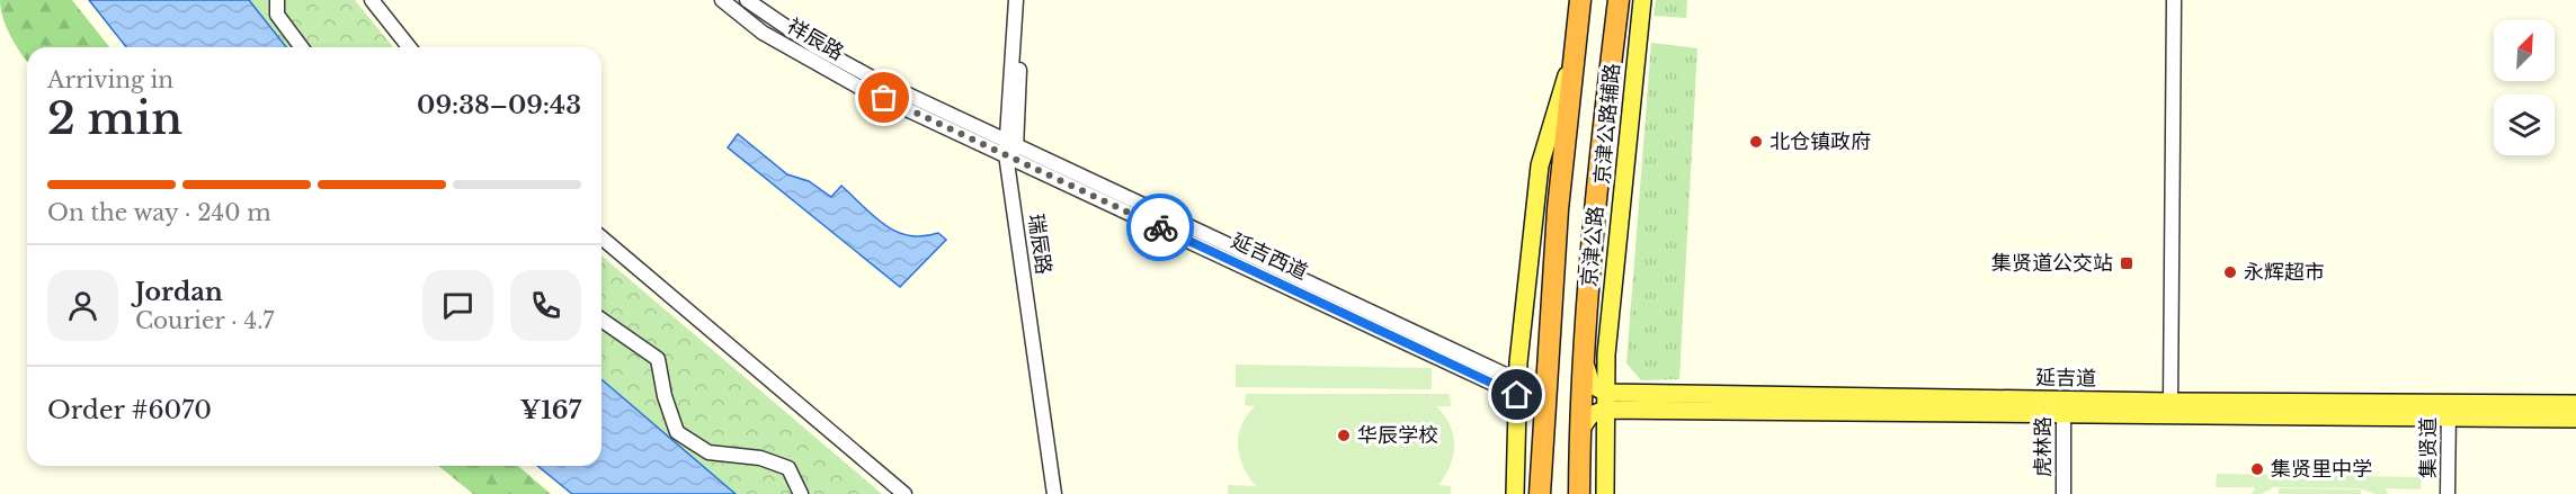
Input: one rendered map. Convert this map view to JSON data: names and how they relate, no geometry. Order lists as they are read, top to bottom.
{
  "streets": {
    "highway": ["京津公路"],
    "main road": ["京津公路辅路", "延吉道"],
    "street": [
      "祥辰路",
      "瑞辰路",
      "延吉西道",
      "虎林路",
      "集贤道"
    ]
  },
  "crossings": [
    ["祥辰路", "瑞辰路"],
    ["祥辰路", "延吉西道"],
    ["京津公路辅路", "京津公路"],
    ["京津公路辅路", "延吉西道"],
    ["京津公路辅路", "延吉道"],
    ["瑞辰路", "延吉西道"],
    ["延吉道", "虎林路"],
    ["延吉道", "集贤道"]
  ],
  "places": {
    "other": [
      "北仓镇政府",
      "永辉超市",
      "华辰学校",
      "集贤里中学"
    ],
    "transit": ["集贤道公交站"]
  },
  "north": "top right",
  "page": {
    "heading": ["2 min", "Arriving in", "09:38–09:43"],
    "panel": [
      "Jordan",
      "Courier · 4.7",
      "Order #6070",
      "¥167"
    ],
    "bar": "On the way · 240 m"
  }
}
